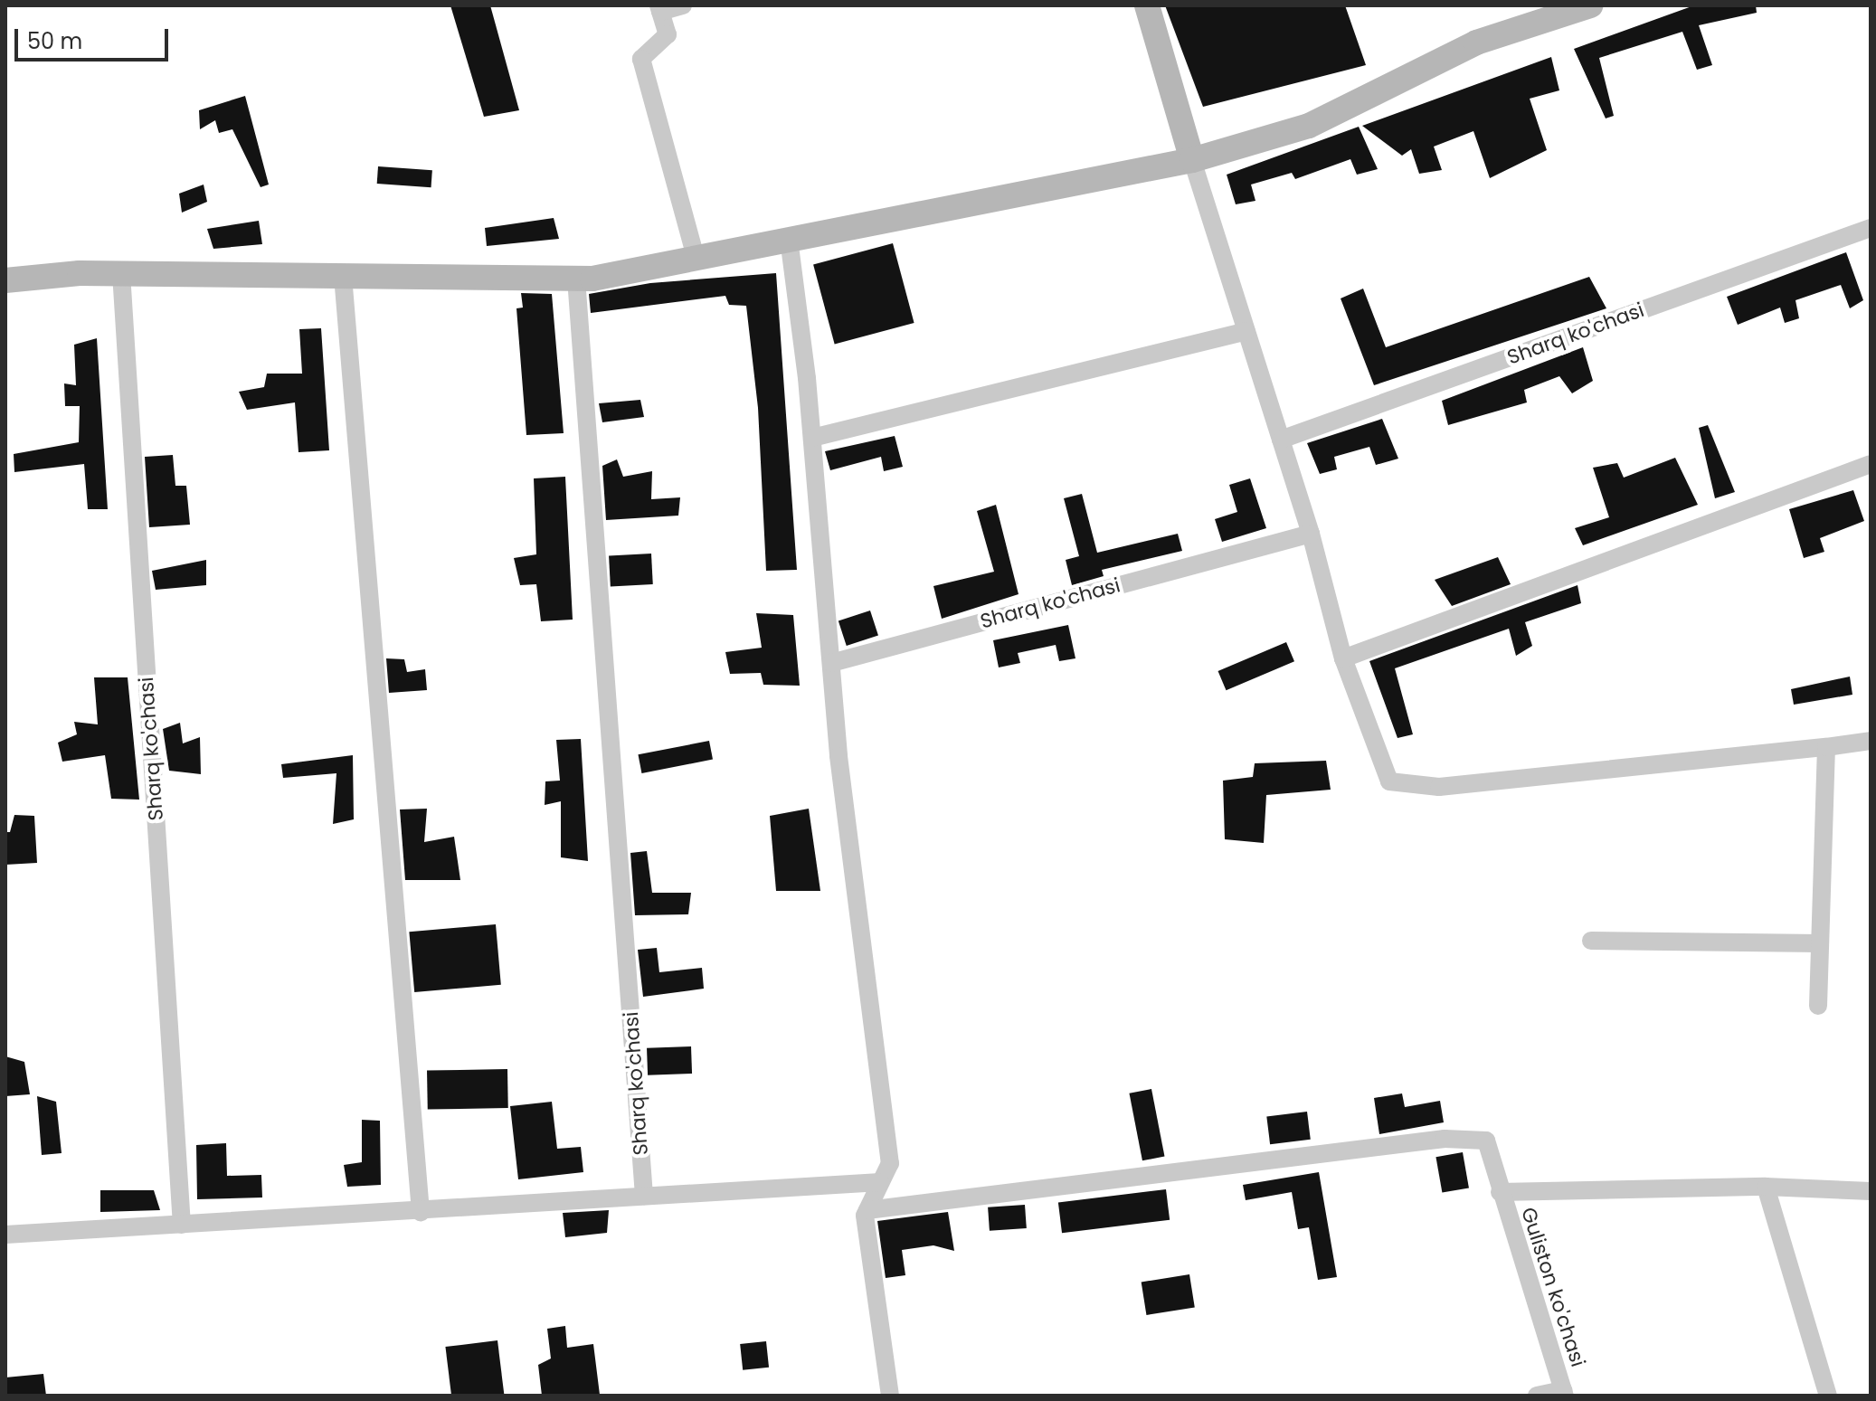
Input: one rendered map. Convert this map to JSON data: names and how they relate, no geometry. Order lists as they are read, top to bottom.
{
  "streets": {
    "street": ["Sharq ko'chasi", "Guliston ko'chasi"]
  },
  "scale_bar": "50 m"
}
